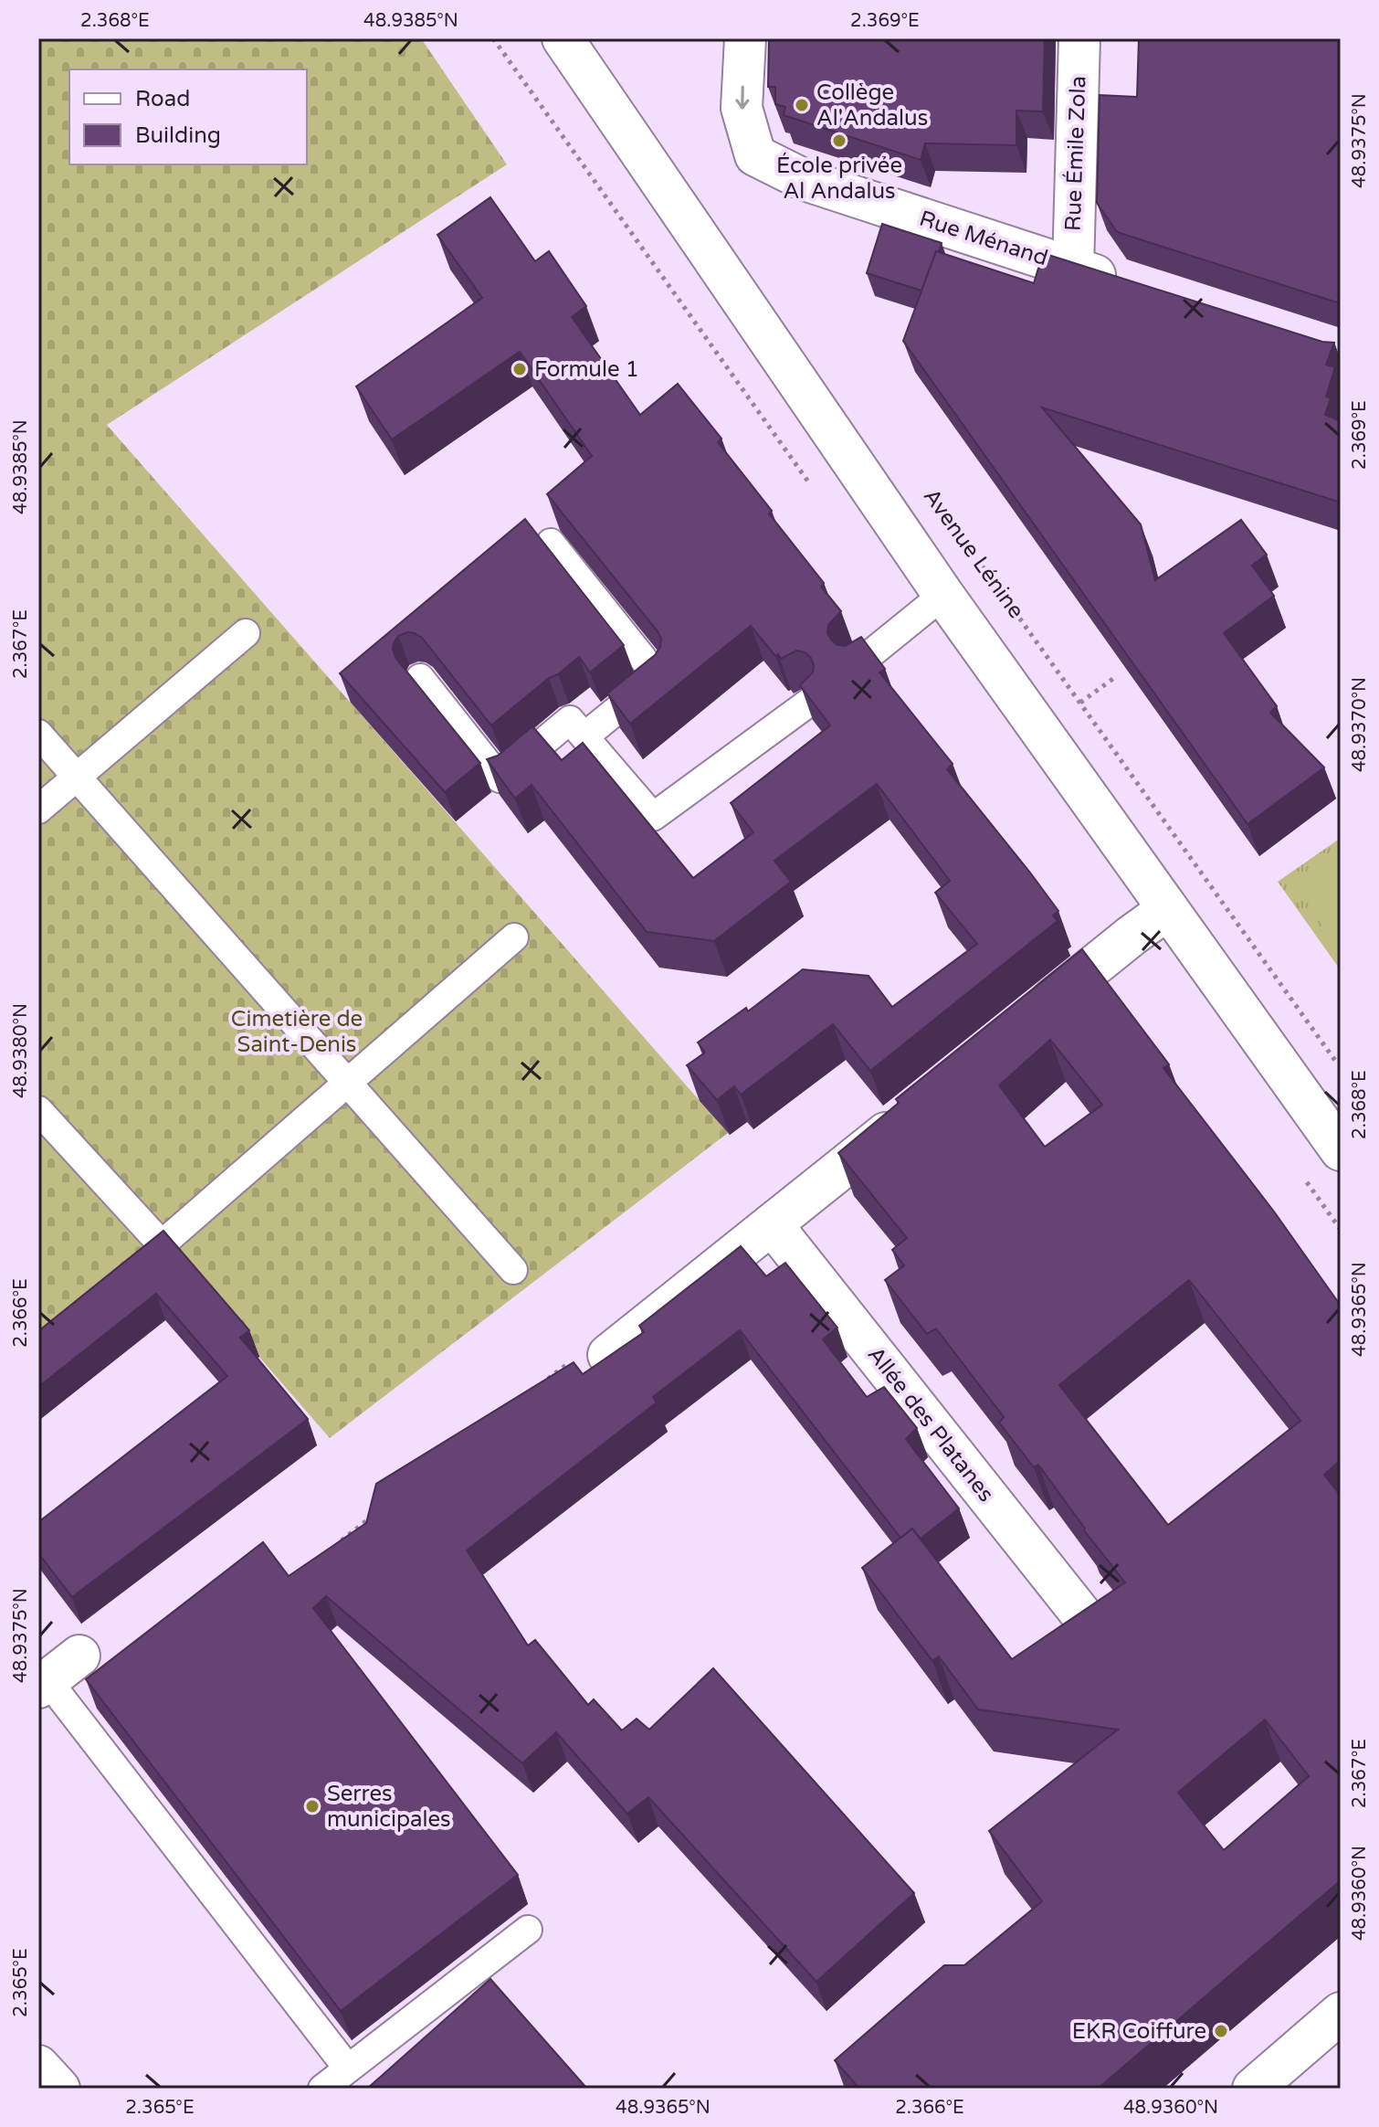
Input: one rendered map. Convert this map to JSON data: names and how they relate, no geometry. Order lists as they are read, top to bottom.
{
  "streets": {
    "street": ["Rue Émile Zola", "Rue Ménand", "Allée des Platanes"],
    "path": ["Avenue Lénine"]
  },
  "crossings": [
    ["Rue Émile Zola", "Rue Ménand"]
  ],
  "parks": ["Cimetière de Saint-Denis"],
  "places": [
    "Collège Al'Andalus",
    "École privée Al Andalus",
    "Formule 1",
    "Serres municipales",
    "EKR Coiffure"
  ],
  "legend": ["Road", "Building"],
  "coordinates": [
    "2.368°E",
    "48.9385°N",
    "2.369°E",
    "48.9375°N",
    "2.367°E",
    "48.9370°N",
    "48.9380°N",
    "48.9365°N",
    "2.366°E",
    "48.9360°N",
    "2.365°E"
  ]
}
